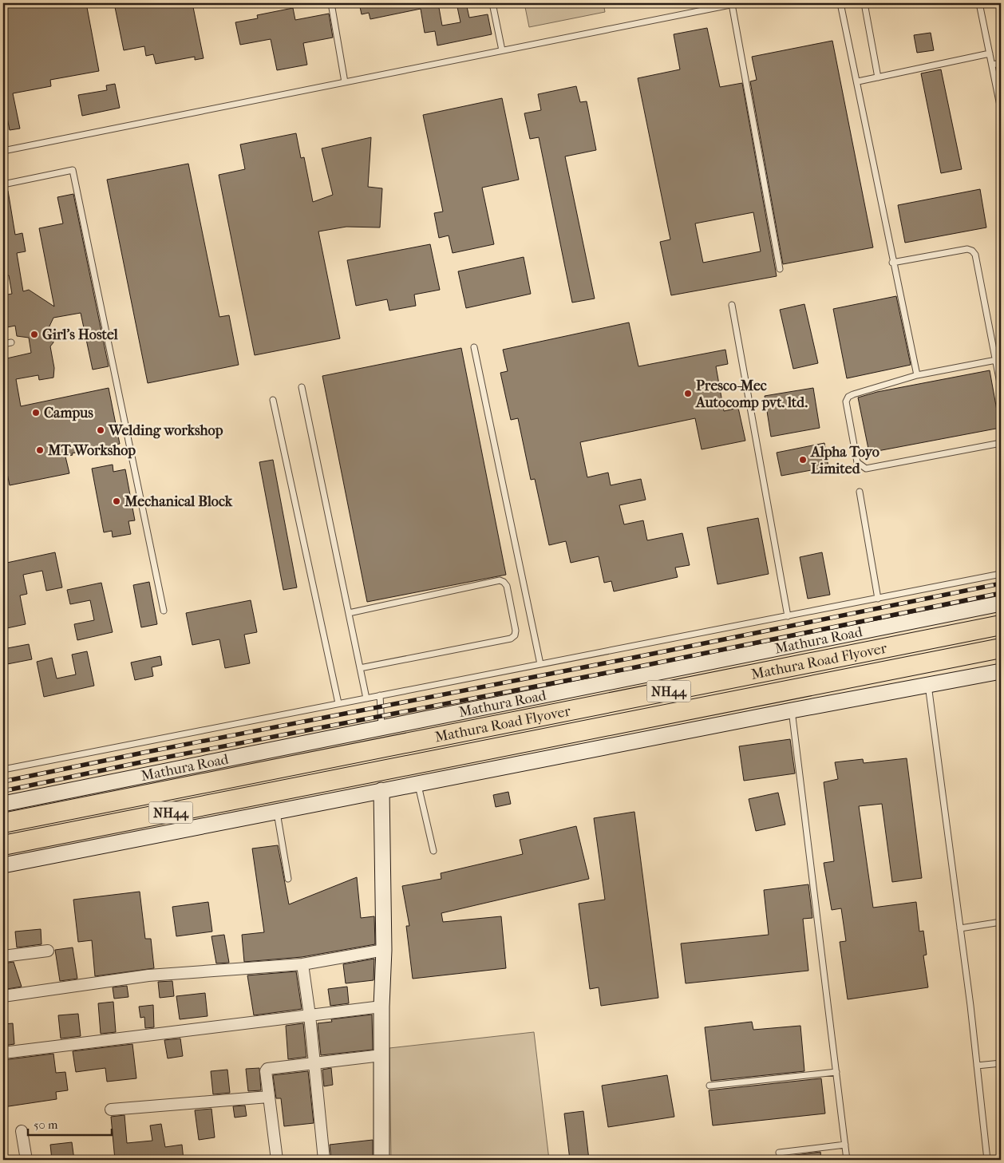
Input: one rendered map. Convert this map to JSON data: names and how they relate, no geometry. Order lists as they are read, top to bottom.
{
  "streets": {
    "highway": ["Mathura Road Flyover", "NH44"],
    "main road": ["Mathura Road"]
  },
  "places": [
    "Girl's Hostel",
    "Presco-Mec Autocomp pvt. ltd.",
    "Campus",
    "Welding workshop",
    "MT Workshop",
    "Alpha Toyo Limited",
    "Mechanical Block"
  ],
  "scale_bar": "50 m"
}
